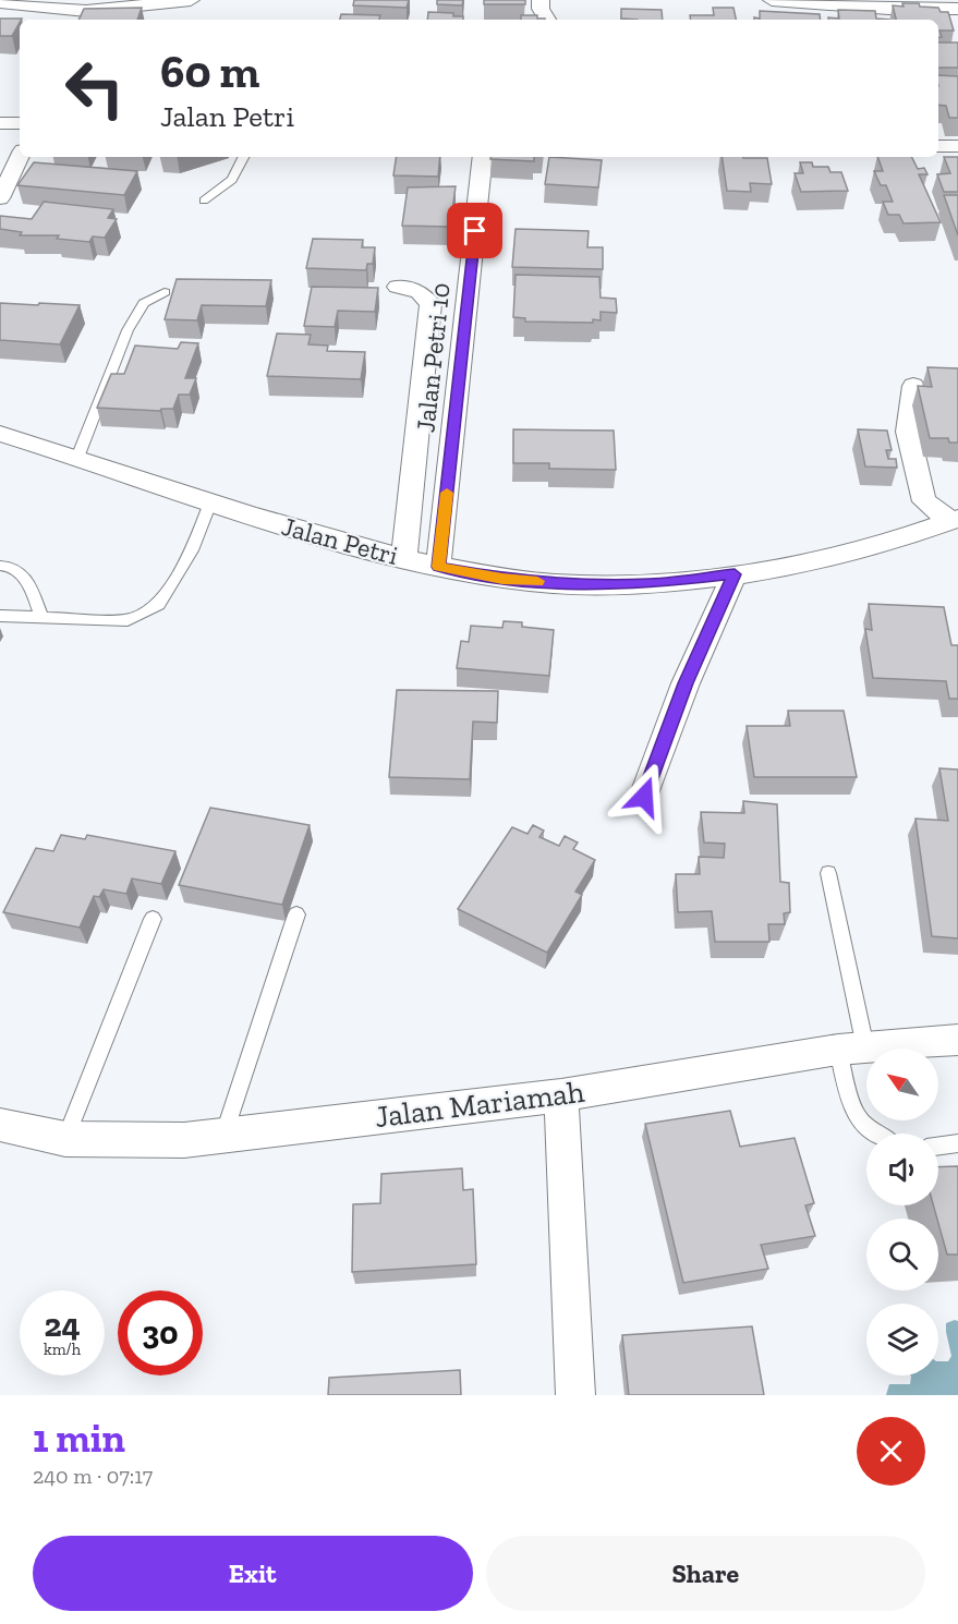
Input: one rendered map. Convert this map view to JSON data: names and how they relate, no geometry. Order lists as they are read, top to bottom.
{
  "streets": {
    "street": ["Jalan Petri 10", "Jalan Petri", "Jalan Mariamah"]
  },
  "crossings": [
    ["Jalan Petri 10", "Jalan Petri"]
  ],
  "north": "top left",
  "page": {
    "turn": ["60 m", "Jalan Petri"],
    "speed": "24 km/h",
    "limit": "30",
    "heading": ["1 min", "240 m · 07:17"],
    "buttons": ["Exit", "Share"]
  }
}
